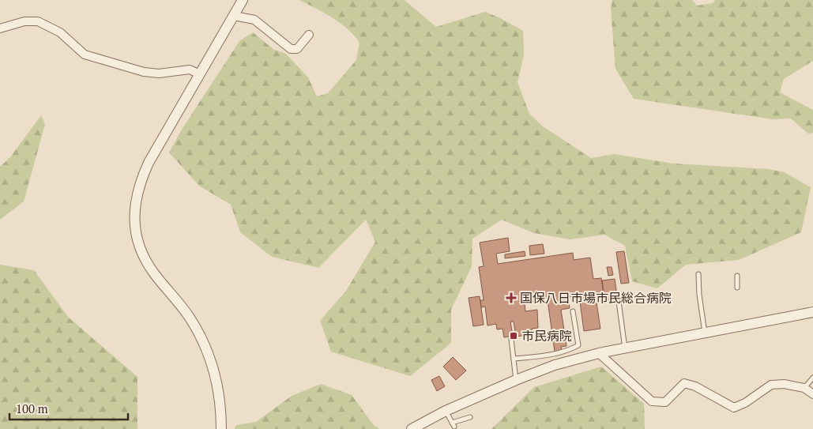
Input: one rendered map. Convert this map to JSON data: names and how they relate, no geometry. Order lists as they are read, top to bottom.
{
  "places": {
    "health": ["国保八日市場市民総合病院"],
    "transit": ["市民病院"]
  },
  "scale_bar": "100 m"
}
